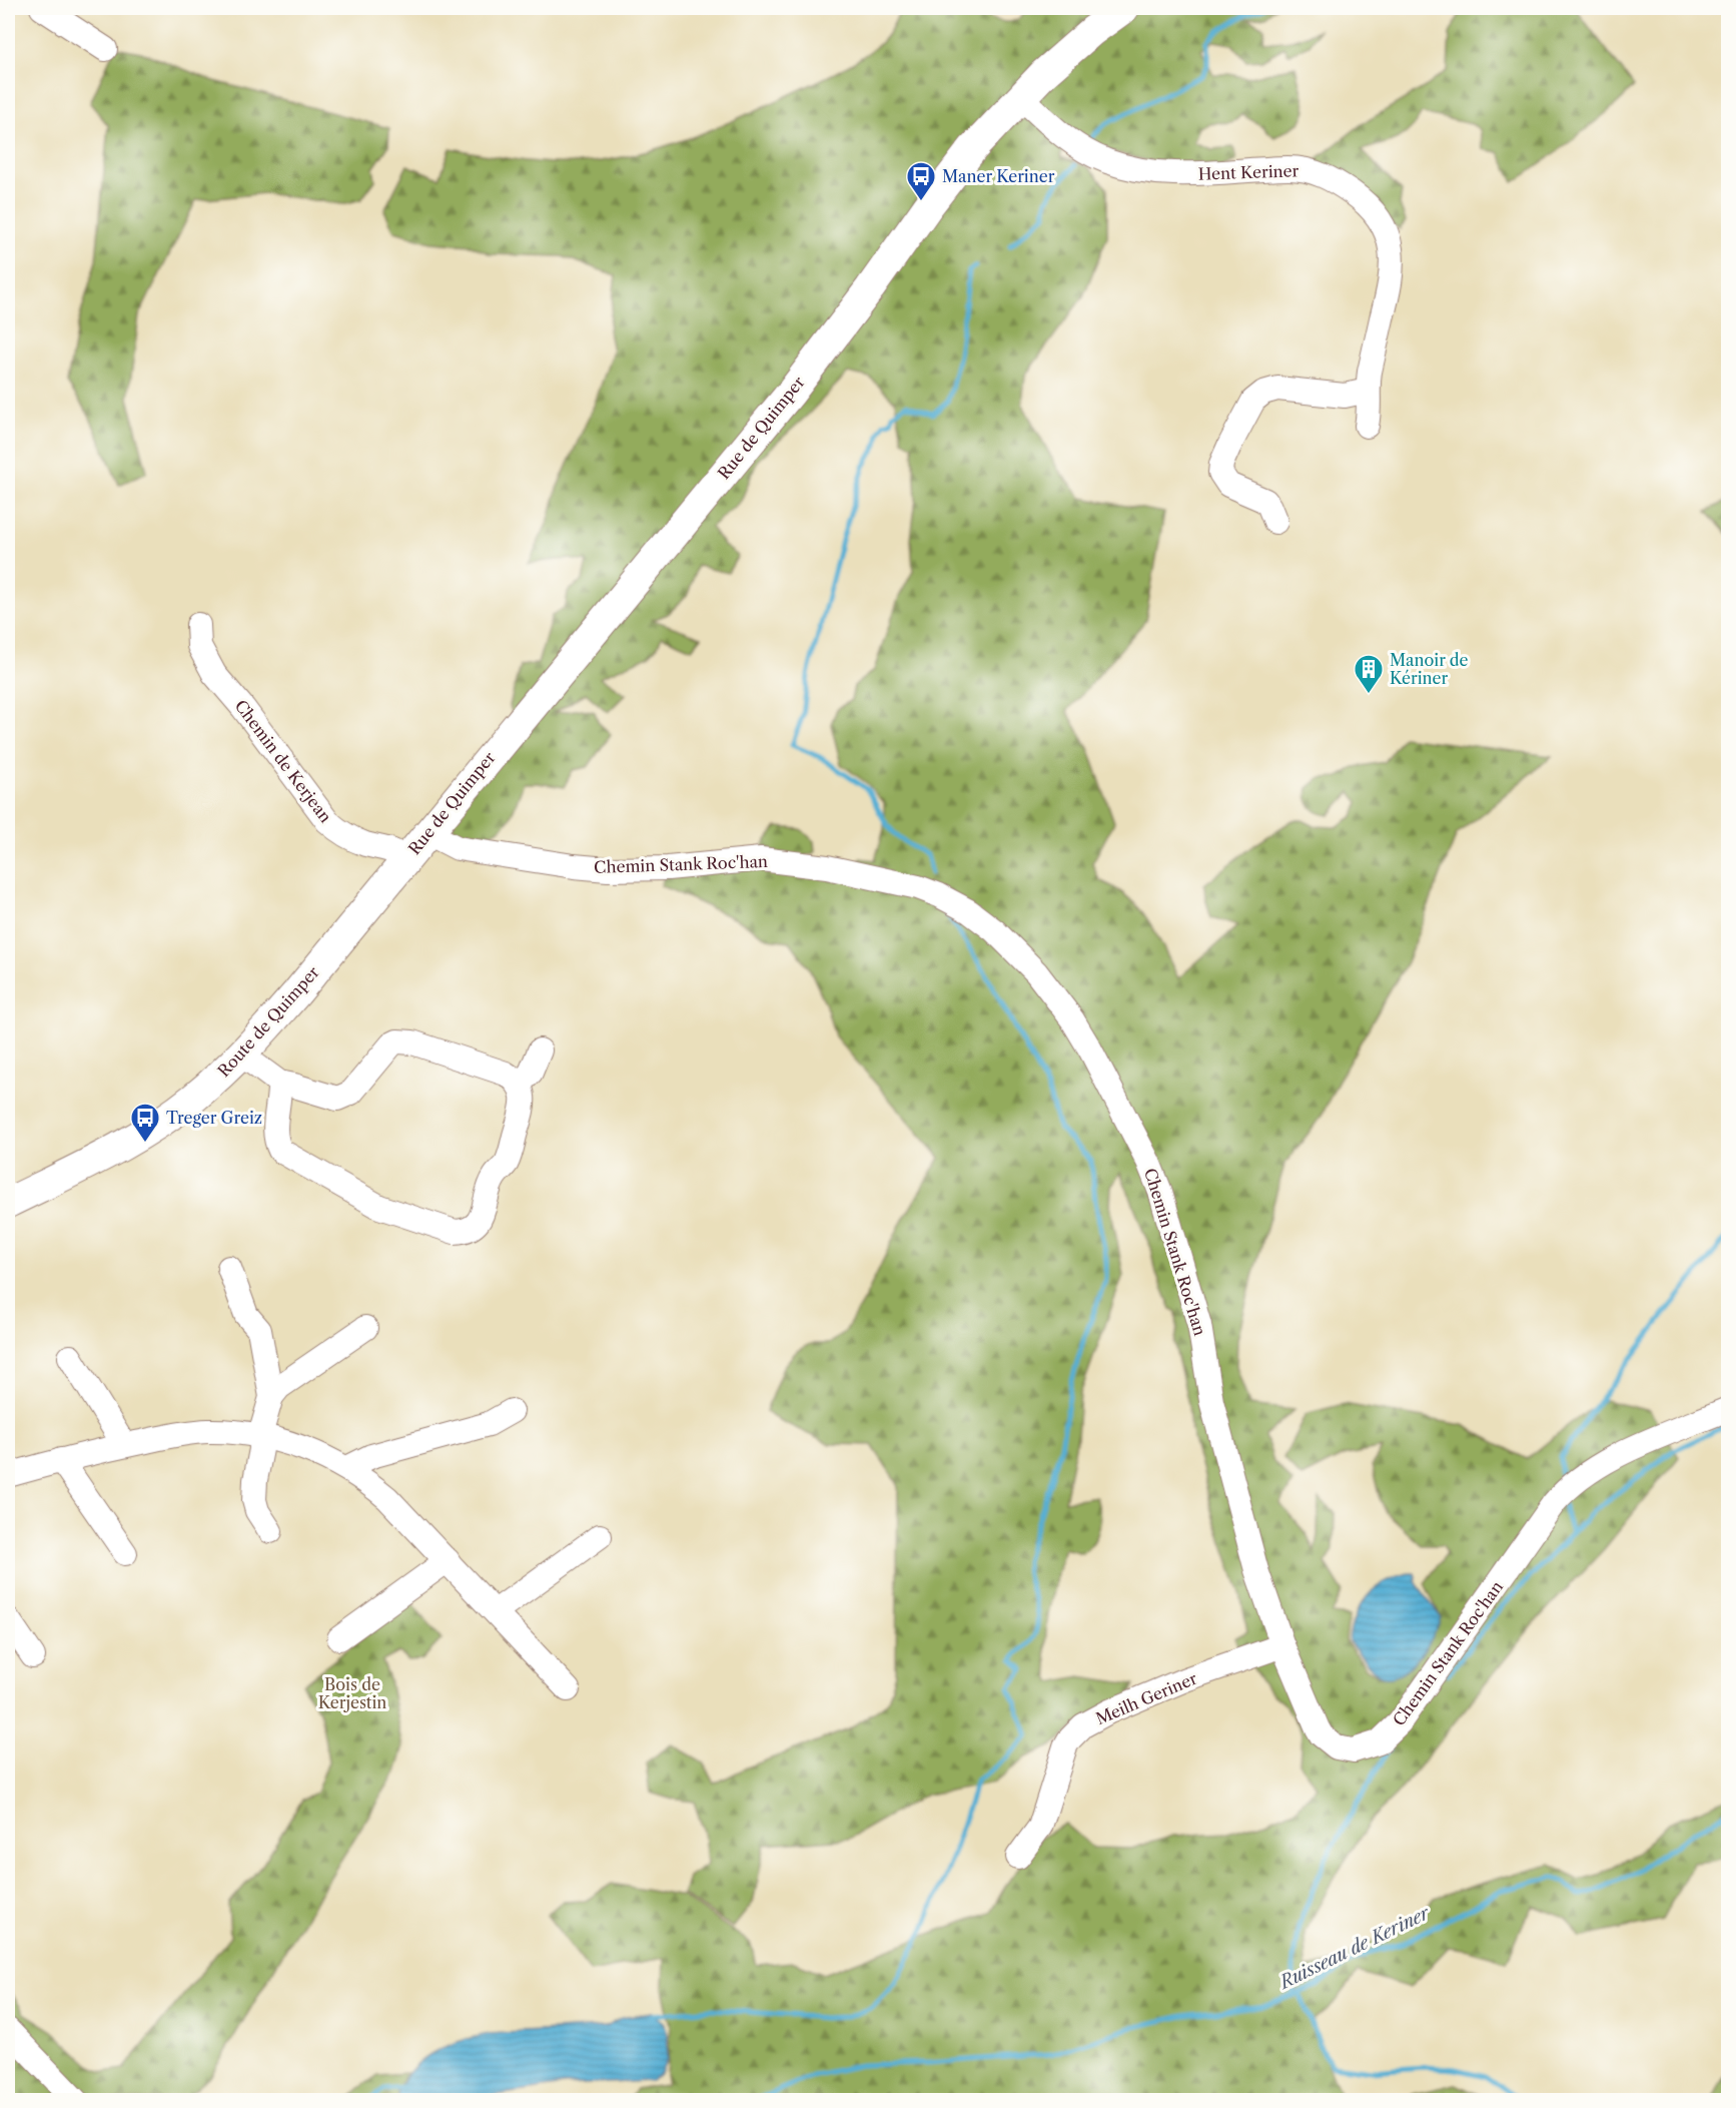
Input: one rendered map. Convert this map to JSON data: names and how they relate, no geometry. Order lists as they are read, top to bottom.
{
  "streets": {
    "main road": ["Rue de Quimper", "Route de Quimper"],
    "street": [
      "Hent Keriner",
      "Chemin de Kerjean",
      "Chemin Stank Roc'han",
      "Meilh Geriner"
    ]
  },
  "crossings": [
    ["Hent Keriner", "Rue de Quimper"],
    ["Rue de Quimper", "Chemin de Kerjean"],
    ["Rue de Quimper", "Chemin Stank Roc'han"],
    ["Rue de Quimper", "Route de Quimper"],
    ["Chemin de Kerjean", "Route de Quimper"],
    ["Chemin Stank Roc'han", "Meilh Geriner"]
  ],
  "water": ["Ruisseau de Keriner"],
  "parks": ["Bois de Kerjestin"],
  "places": {
    "bus stop": ["Maner Keriner", "Treger Greiz"],
    "building": ["Manoir de Kériner"]
  }
}
